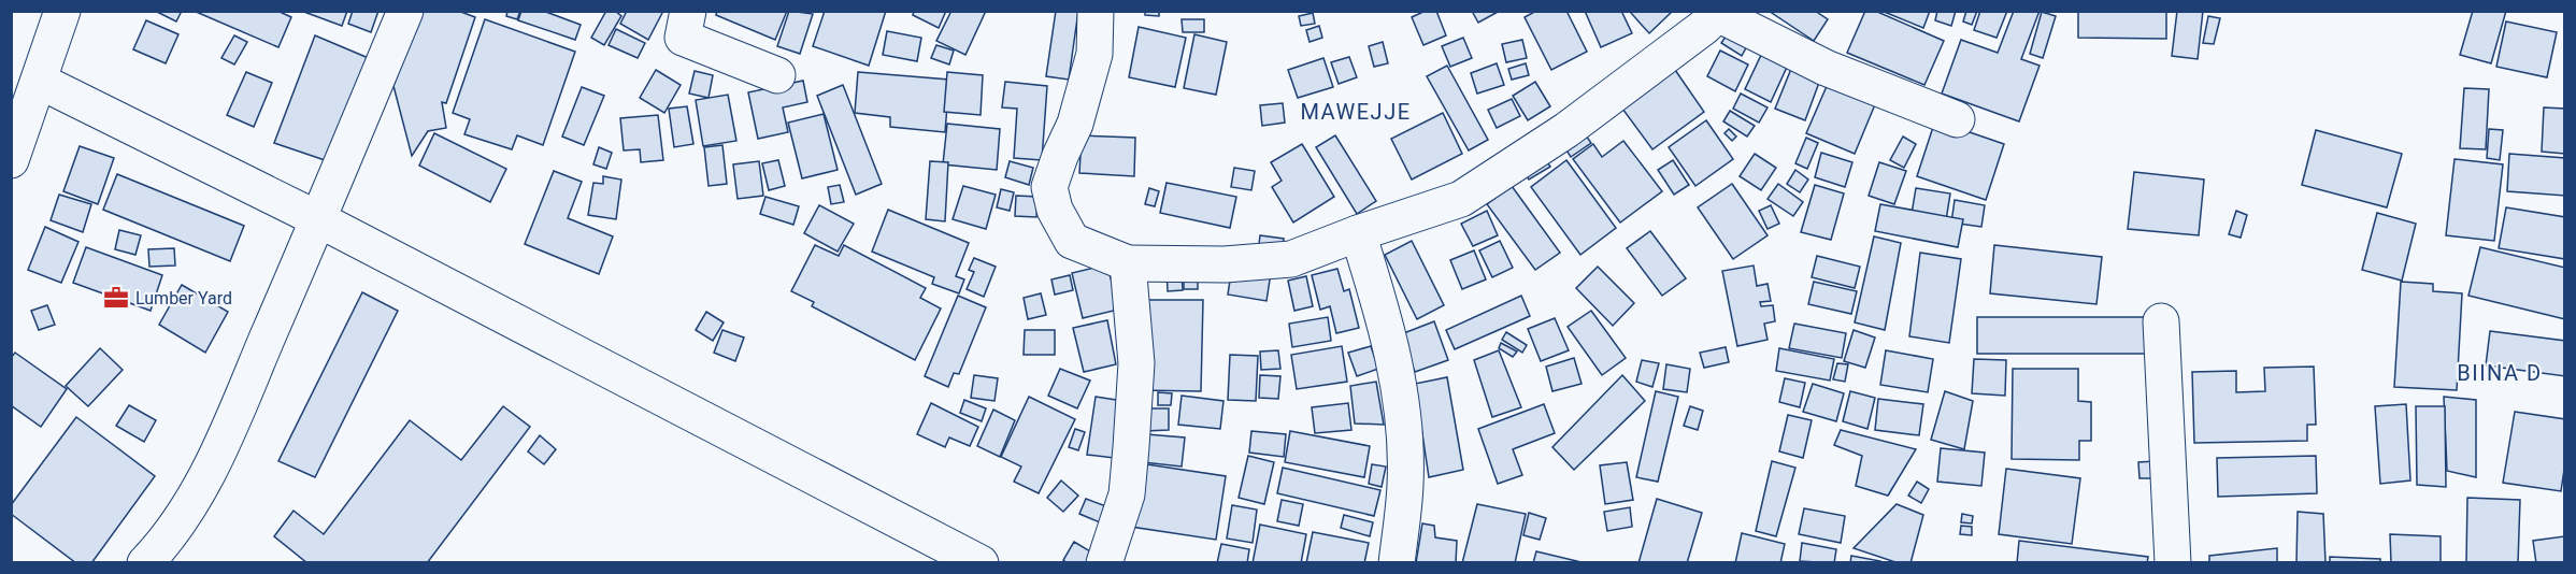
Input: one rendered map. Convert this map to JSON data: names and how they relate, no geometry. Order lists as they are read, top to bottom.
{
  "districts": ["MAWEJJE", "BIINA D"],
  "places": {
    "office": ["Lumber Yard"]
  }
}
